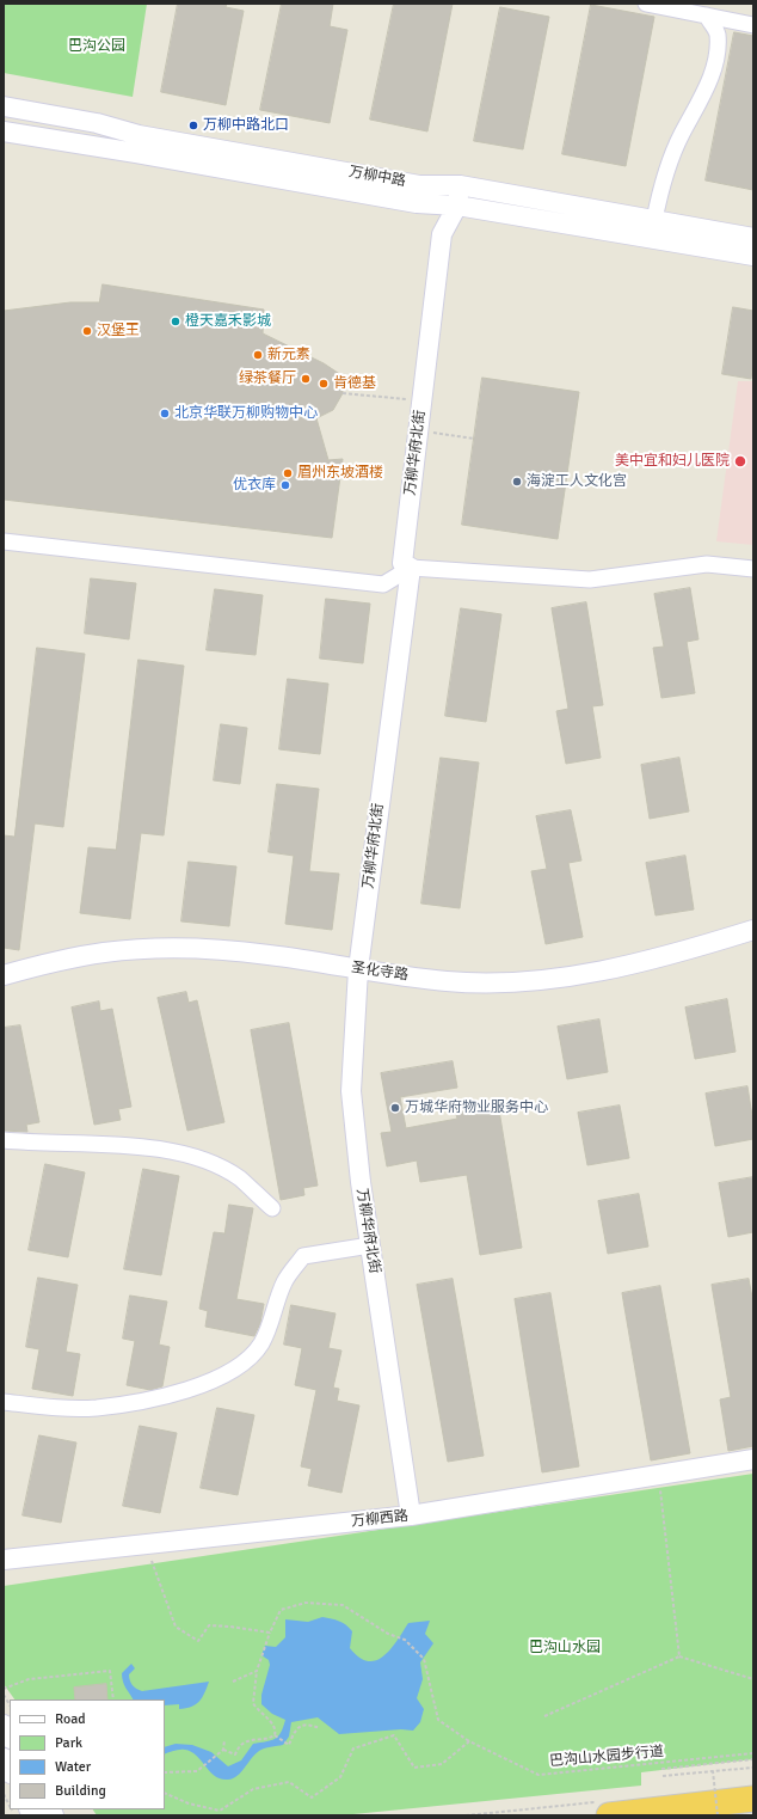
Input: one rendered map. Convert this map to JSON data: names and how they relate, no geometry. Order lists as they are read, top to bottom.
{
  "streets": {
    "street": [
      "万柳中路",
      "万柳华府北街",
      "圣化寺路",
      "万柳西路"
    ],
    "path": ["巴沟山水园步行道"]
  },
  "crossings": [
    ["万柳中路", "万柳华府北街"],
    ["万柳华府北街", "圣化寺路"],
    ["万柳华府北街", "万柳西路"]
  ],
  "parks": ["巴沟公园", "巴沟山水园"],
  "places": [
    "万柳中路北口",
    "橙天嘉禾影城",
    "汉堡王",
    "新元素",
    "绿茶餐厅",
    "肯德基",
    "北京华联万柳购物中心",
    "美中宜和妇儿医院",
    "眉州东坡酒楼",
    "海淀工人文化宫",
    "优衣库",
    "万城华府物业服务中心"
  ],
  "legend": [
    "Road",
    "Park",
    "Water",
    "Building"
  ]
}
